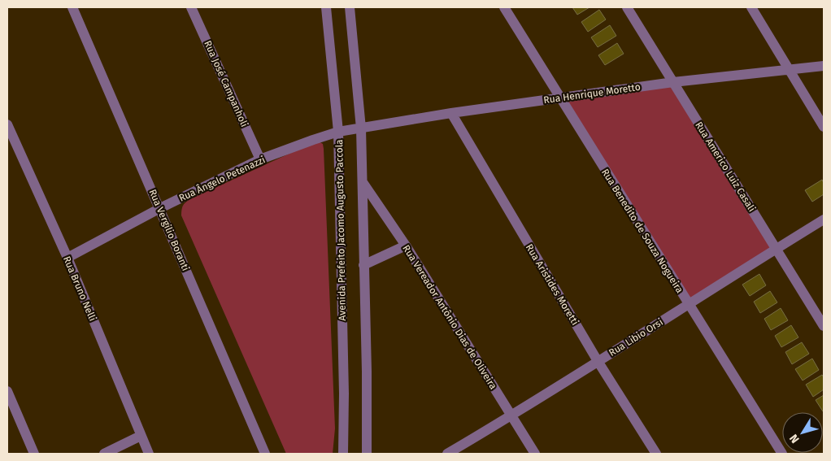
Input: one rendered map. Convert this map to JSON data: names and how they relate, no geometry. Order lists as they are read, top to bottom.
{
  "streets": {
    "street": [
      "Rua José Campanholi",
      "Rua Henrique Moretto",
      "Rua Americo Luiz Casali",
      "Rua Ângelo Petenazzi",
      "Rua Vergilio Boranti",
      "Avenida Prefeito Jacomo Augusto Paccola",
      "Rua Benedito de Souza Nogueira",
      "Rua Aristides Moretti",
      "Rua Bruno Nelli",
      "Rua Vereador Antônio Dias de Oliveira",
      "Rua Libio Orsi"
    ]
  },
  "crossings": [
    ["Rua José Campanholi", "Rua Ângelo Petenazzi"],
    ["Rua Henrique Moretto", "Rua Americo Luiz Casali"],
    ["Rua Henrique Moretto", "Rua Ângelo Petenazzi"],
    ["Rua Henrique Moretto", "Rua Benedito de Souza Nogueira"],
    ["Rua Henrique Moretto", "Rua Aristides Moretti"],
    ["Rua Americo Luiz Casali", "Rua Libio Orsi"],
    ["Rua Ângelo Petenazzi", "Rua Vergilio Boranti"],
    ["Rua Ângelo Petenazzi", "Avenida Prefeito Jacomo Augusto Paccola"],
    ["Rua Ângelo Petenazzi", "Rua Bruno Nelli"],
    ["Rua Benedito de Souza Nogueira", "Rua Libio Orsi"],
    ["Rua Aristides Moretti", "Rua Libio Orsi"],
    ["Rua Vereador Antônio Dias de Oliveira", "Rua Libio Orsi"]
  ],
  "north": "bottom left"
}
